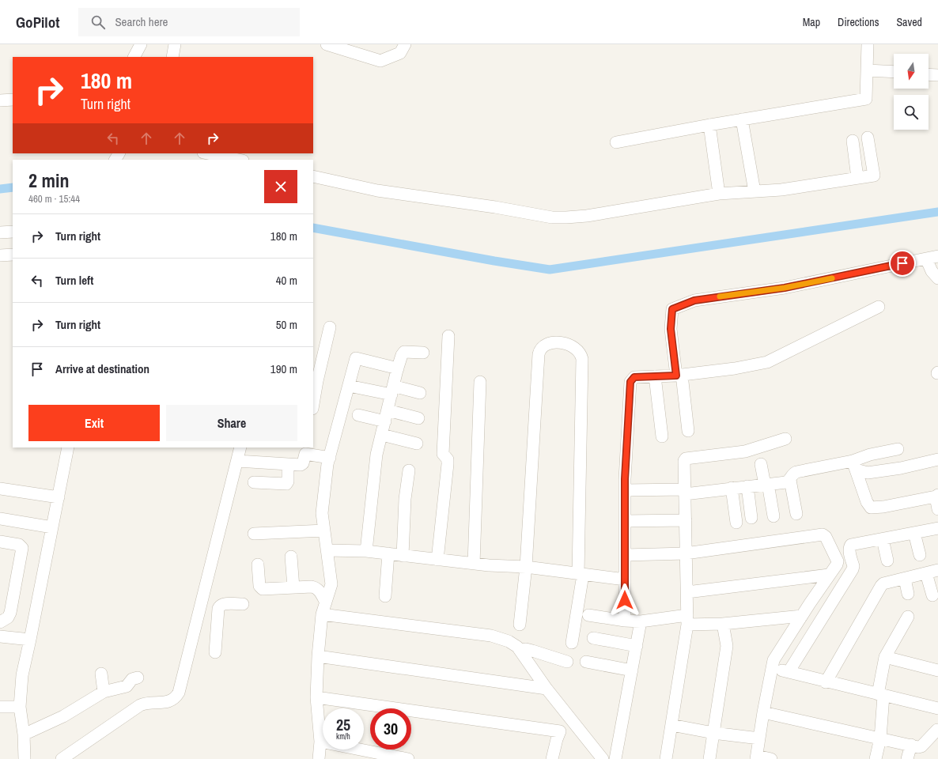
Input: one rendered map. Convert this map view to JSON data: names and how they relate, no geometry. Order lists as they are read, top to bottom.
{
  "north": "bottom",
  "page": {
    "header": "GoPilot",
    "search": "Search here",
    "nav": ["Map", "Directions", "Saved"],
    "turn": ["180 m", "Turn right"],
    "heading": ["2 min", "460 m · 15:44"],
    "list": [
      {
        "name": "Turn right",
        "value": "180 m"
      },
      {
        "name": "Turn left",
        "value": "40 m"
      },
      {
        "name": "Turn right",
        "value": "50 m"
      },
      {
        "name": "Arrive at destination",
        "value": "190 m"
      }
    ],
    "buttons": ["Exit", "Share"],
    "speed": "25 km/h",
    "limit": "30"
  }
}
